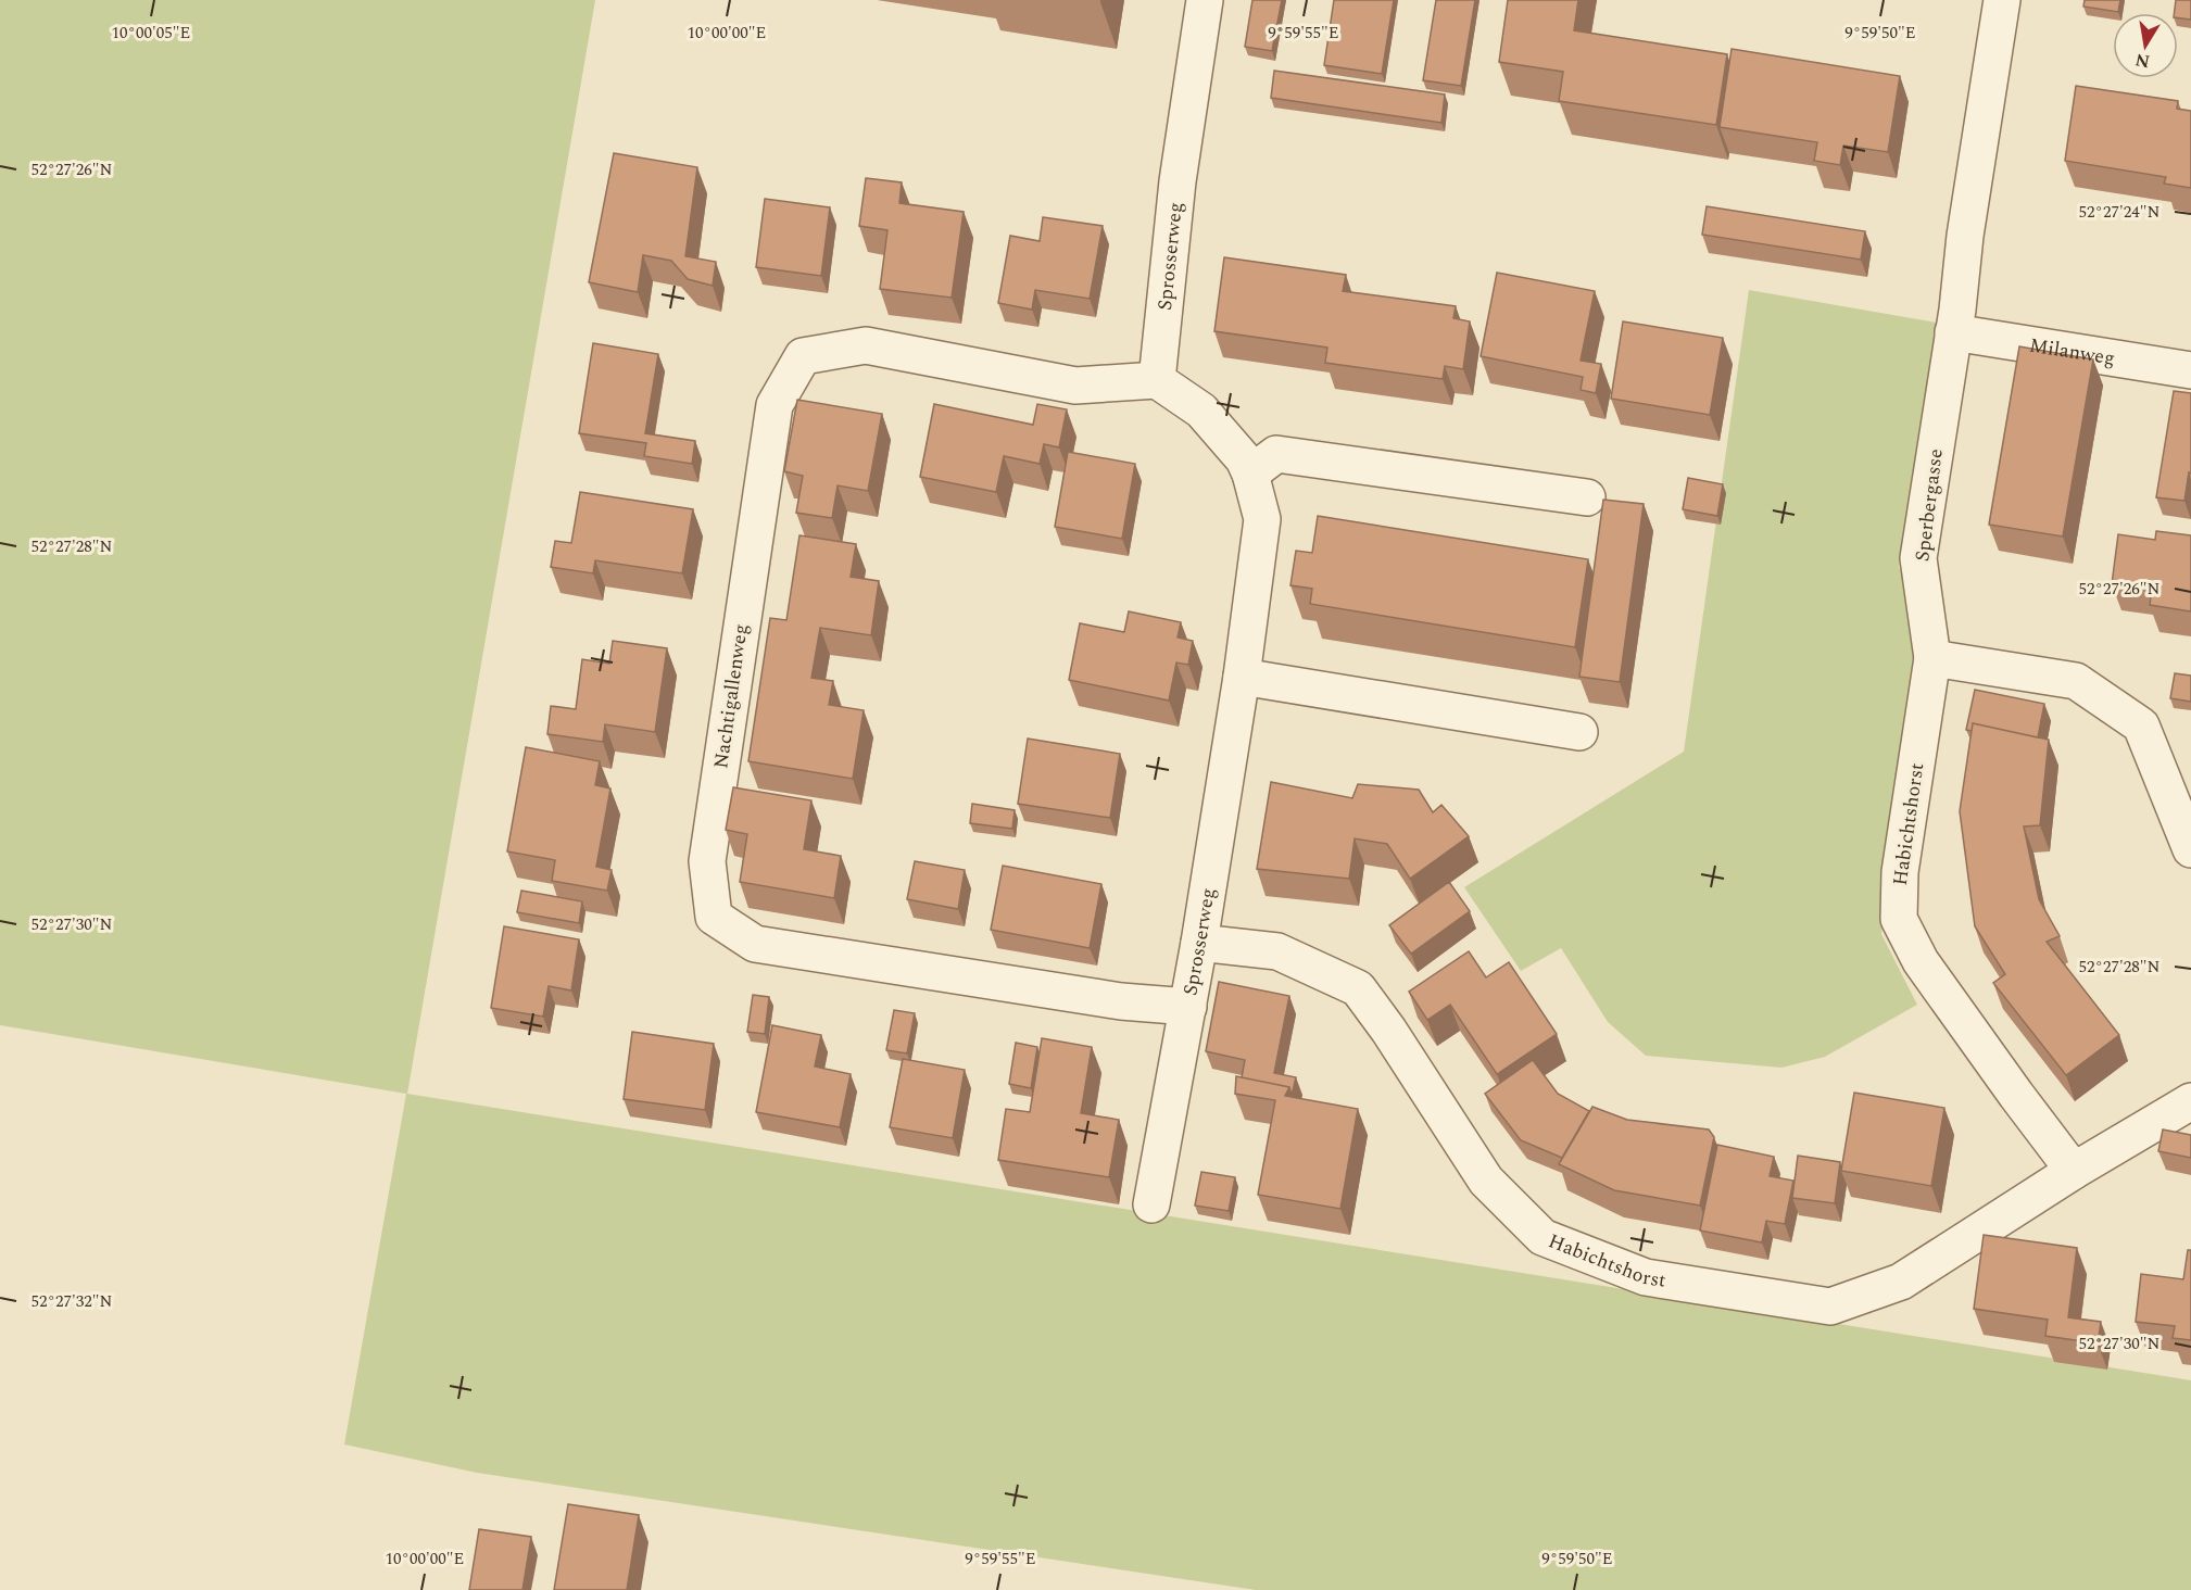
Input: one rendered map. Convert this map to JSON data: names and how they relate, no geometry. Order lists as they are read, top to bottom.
{
  "streets": {
    "street": [
      "Sprosserweg",
      "Milanweg",
      "Sperbergasse",
      "Nachtigallenweg",
      "Habichtshorst"
    ]
  },
  "crossings": [
    ["Sprosserweg", "Nachtigallenweg"],
    ["Sprosserweg", "Habichtshorst"],
    ["Milanweg", "Sperbergasse"],
    ["Sperbergasse", "Habichtshorst"]
  ],
  "north": "bottom",
  "coordinates": [
    "10°00'05\"E",
    "10°00'00\"E",
    "9°59'55\"E",
    "9°59'50\"E",
    "52°27'26\"N",
    "52°27'24\"N",
    "52°27'28\"N",
    "52°27'30\"N",
    "52°27'32\"N"
  ]
}
